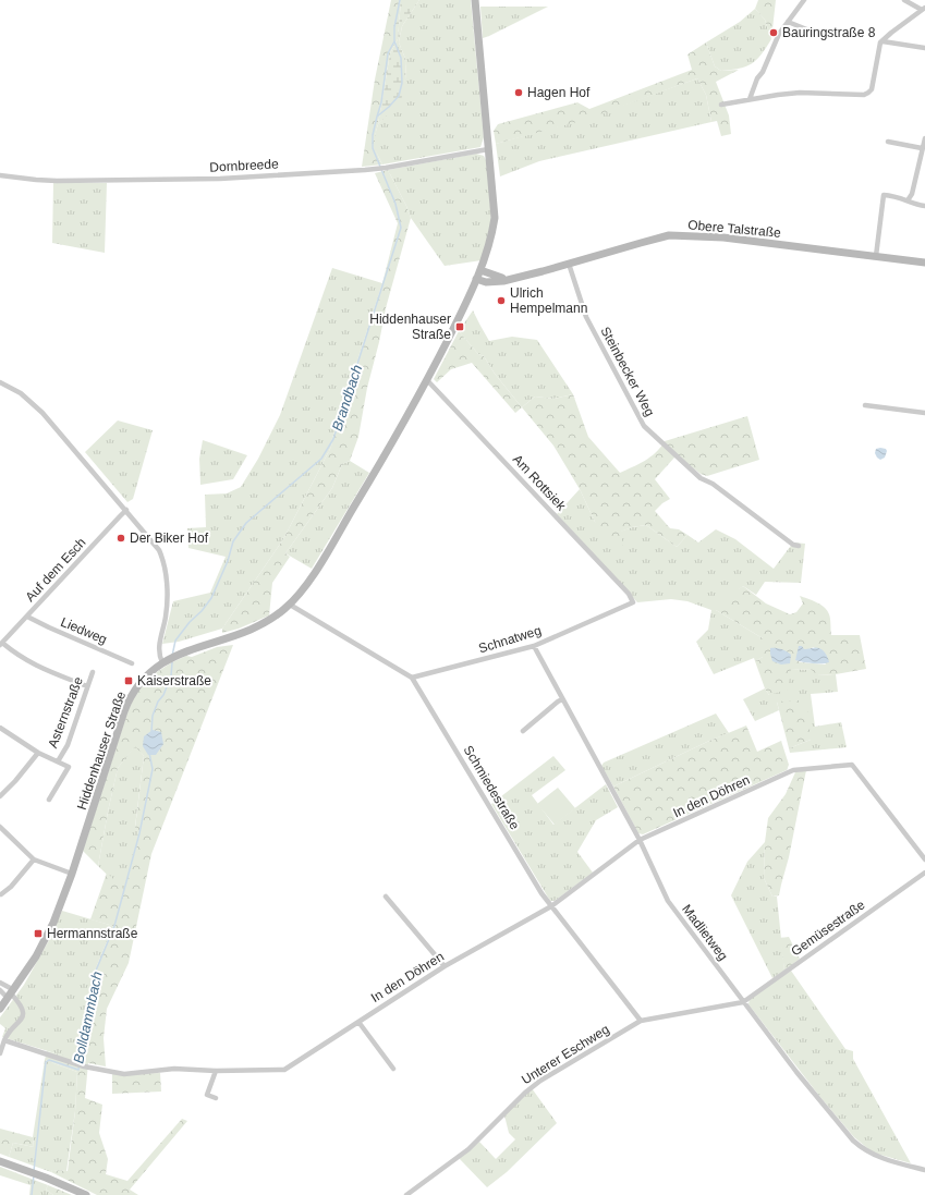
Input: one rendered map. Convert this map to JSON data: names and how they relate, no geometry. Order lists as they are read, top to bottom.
{
  "streets": {
    "main road": ["Obere Talstraße", "Hiddenhauser Straße"],
    "street": [
      "Dornbreede",
      "Steinbecker Weg",
      "Am Rottsiek",
      "Auf dem Esch",
      "Liedweg",
      "Schnatweg",
      "Asternstraße",
      "Schmiedestraße",
      "In den Döhren",
      "Gemüsestraße",
      "Madlietweg",
      "Unterer Eschweg"
    ]
  },
  "crossings": [
    ["Dornbreede", "Hiddenhauser Straße"],
    ["Obere Talstraße", "Steinbecker Weg"],
    ["Obere Talstraße", "Hiddenhauser Straße"],
    ["Am Rottsiek", "Schnatweg"],
    ["Am Rottsiek", "Hiddenhauser Straße"],
    ["Auf dem Esch", "Liedweg"],
    ["Schnatweg", "Schmiedestraße"],
    ["Schnatweg", "Madlietweg"],
    ["Hiddenhauser Straße", "Schmiedestraße"],
    ["Schmiedestraße", "In den Döhren"],
    ["Schmiedestraße", "Unterer Eschweg"],
    ["In den Döhren", "Madlietweg"],
    ["Gemüsestraße", "Madlietweg"],
    ["Gemüsestraße", "Unterer Eschweg"],
    ["Madlietweg", "Unterer Eschweg"]
  ],
  "water": ["Brandbach", "Bolldammbach"],
  "places": {
    "other": [
      "Bauringstraße 8",
      "Hagen Hof",
      "Ulrich Hempelmann",
      "Der Biker Hof"
    ],
    "transit": ["Hiddenhauser Straße", "Kaiserstraße", "Hermannstraße"]
  }
}
